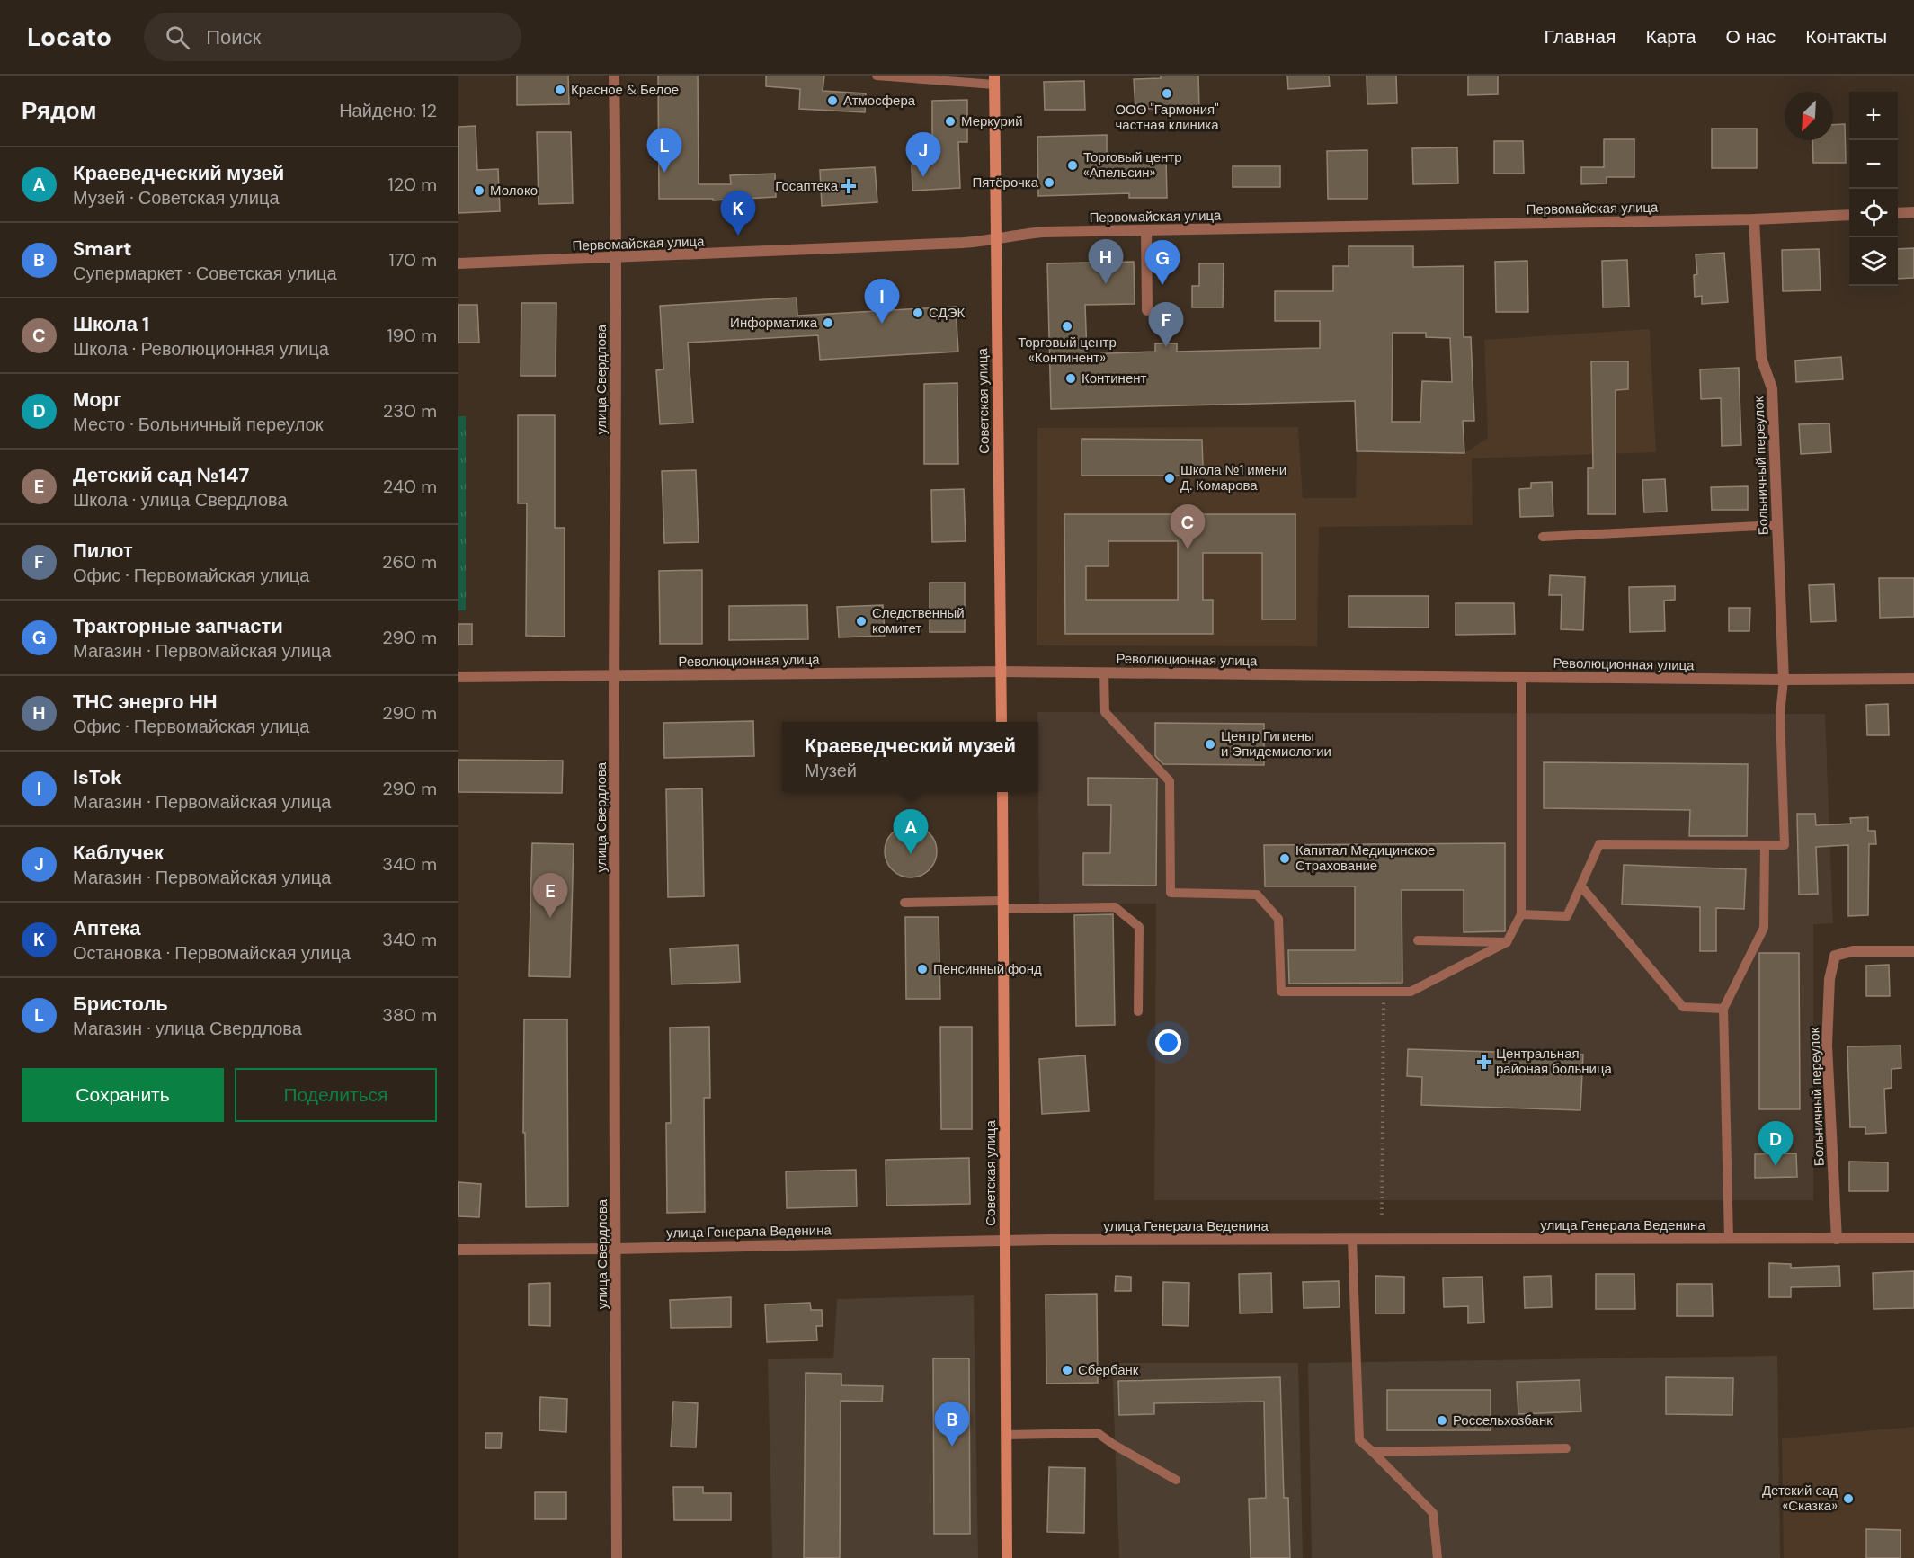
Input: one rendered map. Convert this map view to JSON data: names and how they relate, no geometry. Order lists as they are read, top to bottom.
{
  "streets": {
    "street": [
      "Первомайская улица",
      "улица Свердлова",
      "Советская улица",
      "Больничный переулок",
      "Революционная улица",
      "улица Генерала Веденина"
    ]
  },
  "crossings": [
    ["Первомайская улица", "улица Свердлова"],
    ["Первомайская улица", "Советская улица"],
    ["Первомайская улица", "Больничный переулок"],
    ["улица Свердлова", "Революционная улица"],
    ["улица Свердлова", "улица Генерала Веденина"],
    ["Советская улица", "Революционная улица"],
    ["Советская улица", "улица Генерала Веденина"],
    ["Больничный переулок", "Революционная улица"],
    ["Больничный переулок", "улица Генерала Веденина"]
  ],
  "places": {
    "other": [
      "Красное & Белое",
      "ООО \"Гармония\" частная клиника",
      "Атмосфера",
      "Меркурий",
      "Торговый центр «Апельсин»",
      "Пятёрочка",
      "Молоко",
      "СДЭК",
      "Информатика",
      "Торговый центр «Континент»",
      "Континент",
      "Школа №1 имени Д. Комарова",
      "Следственный комитет",
      "Центр Гигиены и Эпидемиологии",
      "Капитал Медицинское Страхование",
      "Пенсинный фонд",
      "Сбербанк",
      "Россельхозбанк",
      "Детский сад «Сказка»"
    ],
    "health": ["Госаптека", "Центральная районая больница"]
  },
  "north": "bottom left",
  "page": {
    "header": "Locato",
    "search": "Поиск",
    "nav": [
      "Главная",
      "Карта",
      "О нас",
      "Контакты"
    ],
    "heading": ["Рядом", "Найдено: 12"],
    "map_buttons": ["+", "−"],
    "pins": [
      "L",
      "J",
      "K",
      "H",
      "G",
      "I",
      "F",
      "C",
      "A",
      "E",
      "D",
      "B"
    ],
    "list": [
      {
        "mark": "A",
        "name": "Краеведческий музей",
        "note": "Музей · Советская улица",
        "value": "120 m"
      },
      {
        "mark": "B",
        "name": "Smart",
        "note": "Супермаркет · Советская улица",
        "value": "170 m"
      },
      {
        "mark": "C",
        "name": "Школа 1",
        "note": "Школа · Революционная улица",
        "value": "190 m"
      },
      {
        "mark": "D",
        "name": "Морг",
        "note": "Место · Больничный переулок",
        "value": "230 m"
      },
      {
        "mark": "E",
        "name": "Детский сад №147",
        "note": "Школа · улица Свердлова",
        "value": "240 m"
      },
      {
        "mark": "F",
        "name": "Пилот",
        "note": "Офис · Первомайская улица",
        "value": "260 m"
      },
      {
        "mark": "G",
        "name": "Тракторные запчасти",
        "note": "Магазин · Первомайская улица",
        "value": "290 m"
      },
      {
        "mark": "H",
        "name": "ТНС энерго НН",
        "note": "Офис · Первомайская улица",
        "value": "290 m"
      },
      {
        "mark": "I",
        "name": "IsTok",
        "note": "Магазин · Первомайская улица",
        "value": "290 m"
      },
      {
        "mark": "J",
        "name": "Каблучек",
        "note": "Магазин · Первомайская улица",
        "value": "340 m"
      },
      {
        "mark": "K",
        "name": "Аптека",
        "note": "Остановка · Первомайская улица",
        "value": "340 m"
      },
      {
        "mark": "L",
        "name": "Бристоль",
        "note": "Магазин · улица Свердлова",
        "value": "380 m"
      }
    ],
    "popup": ["Краеведческий музей", "Музей"],
    "buttons": ["Сохранить", "Поделиться"]
  }
}
